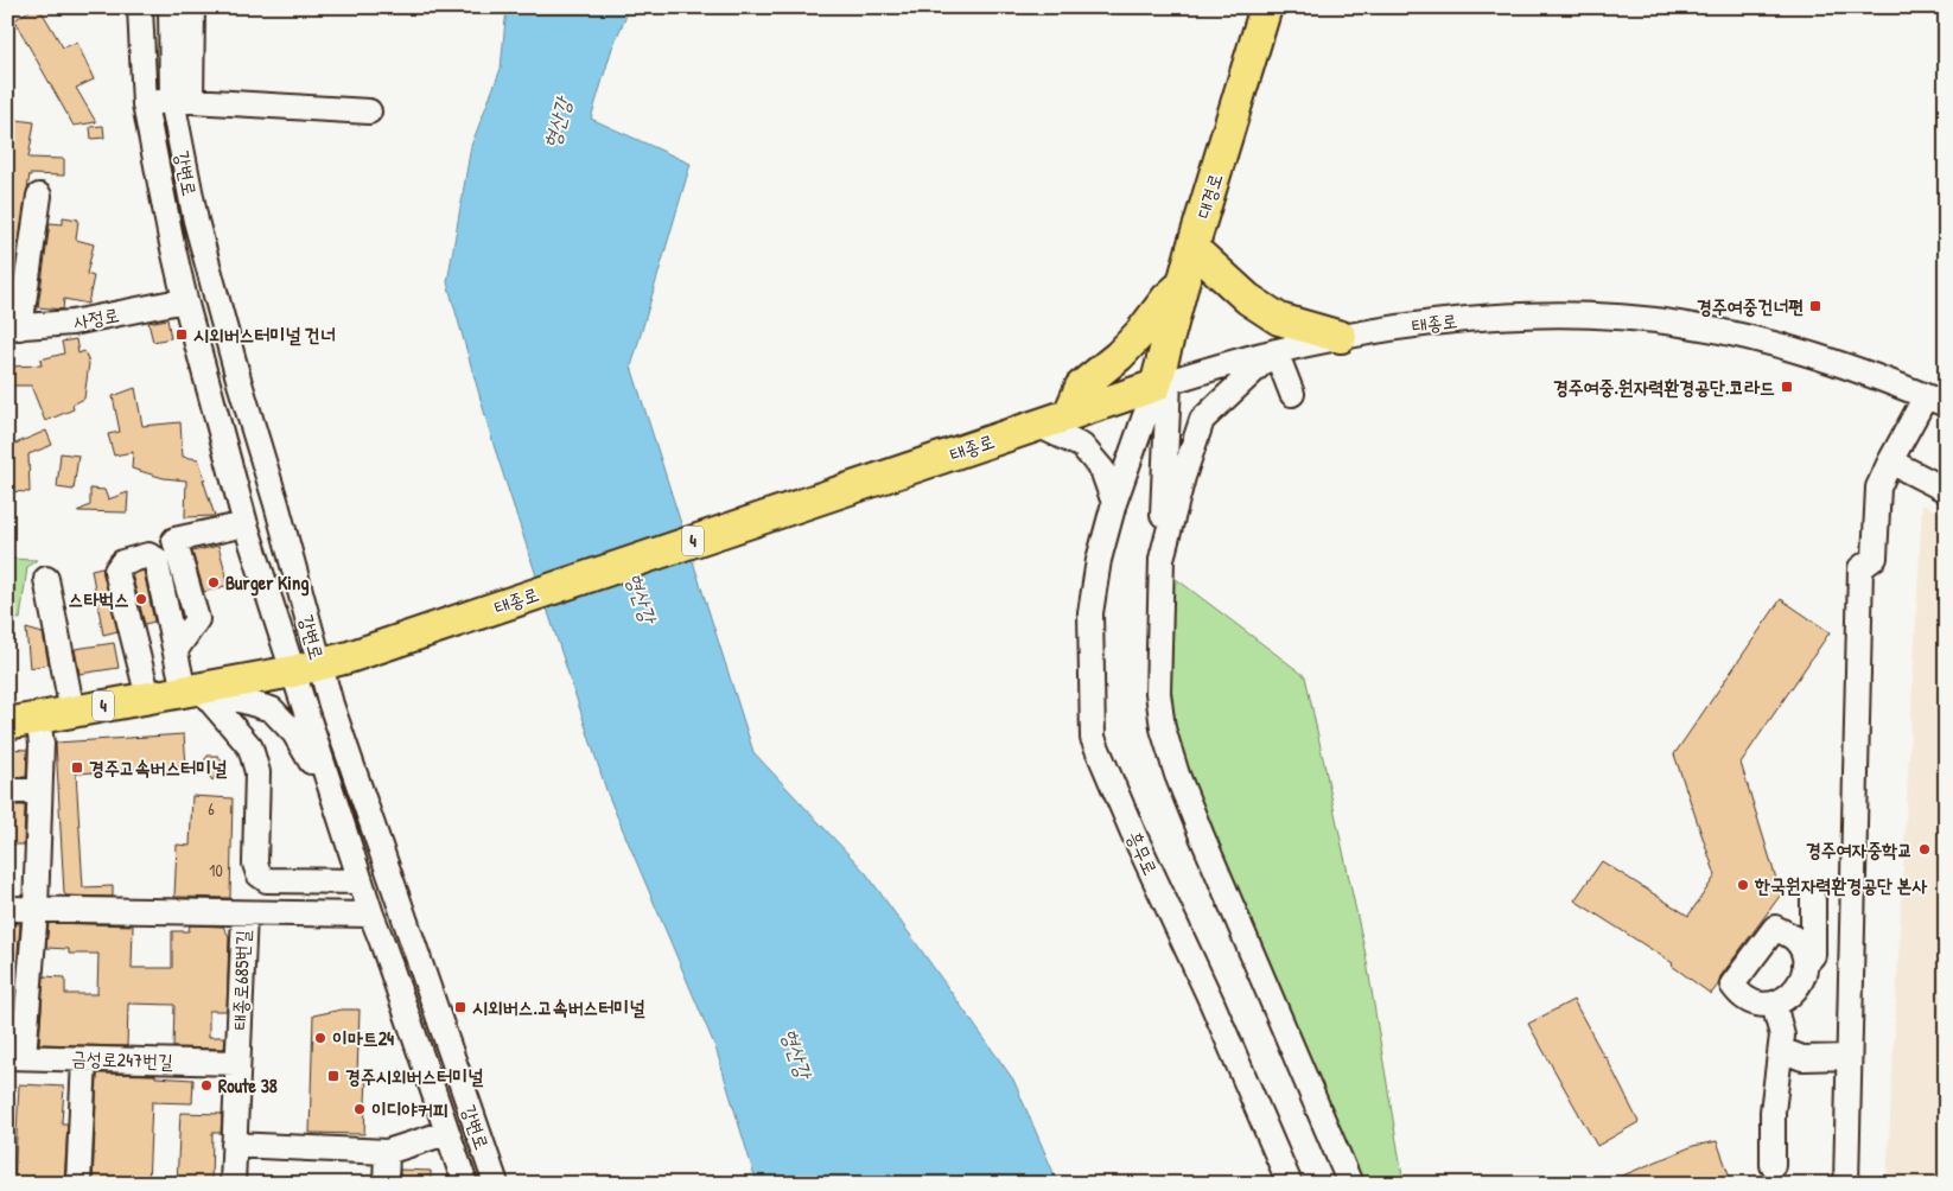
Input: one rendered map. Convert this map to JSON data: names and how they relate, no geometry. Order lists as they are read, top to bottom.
{
  "streets": {
    "main road": ["대경로", "태종로", "4"],
    "street": [
      "강변로",
      "사정로",
      "흥무로",
      "태종로685번길",
      "금성로247번길"
    ]
  },
  "crossings": [
    ["강변로", "사정로"],
    ["강변로", "태종로"],
    ["강변로", "태종로685번길"],
    ["대경로", "태종로"],
    ["대경로", "흥무로"],
    ["태종로", "흥무로"],
    ["태종로685번길", "금성로247번길"]
  ],
  "water": ["형산강"],
  "places": {
    "transit": [
      "경주여중건너편",
      "시외버스터미널 건너",
      "경주여중.원자력환경공단.코라드",
      "경주고속버스터미널",
      "시외버스.고속버스터미널",
      "경주시외버스터미널"
    ],
    "other": [
      "Burger King",
      "스타벅스",
      "경주여자중학교",
      "한국원자력환경공단 본사",
      "이마트24",
      "Route 38",
      "이디야커피"
    ]
  },
  "house_numbers": ["6", "10"]
}
